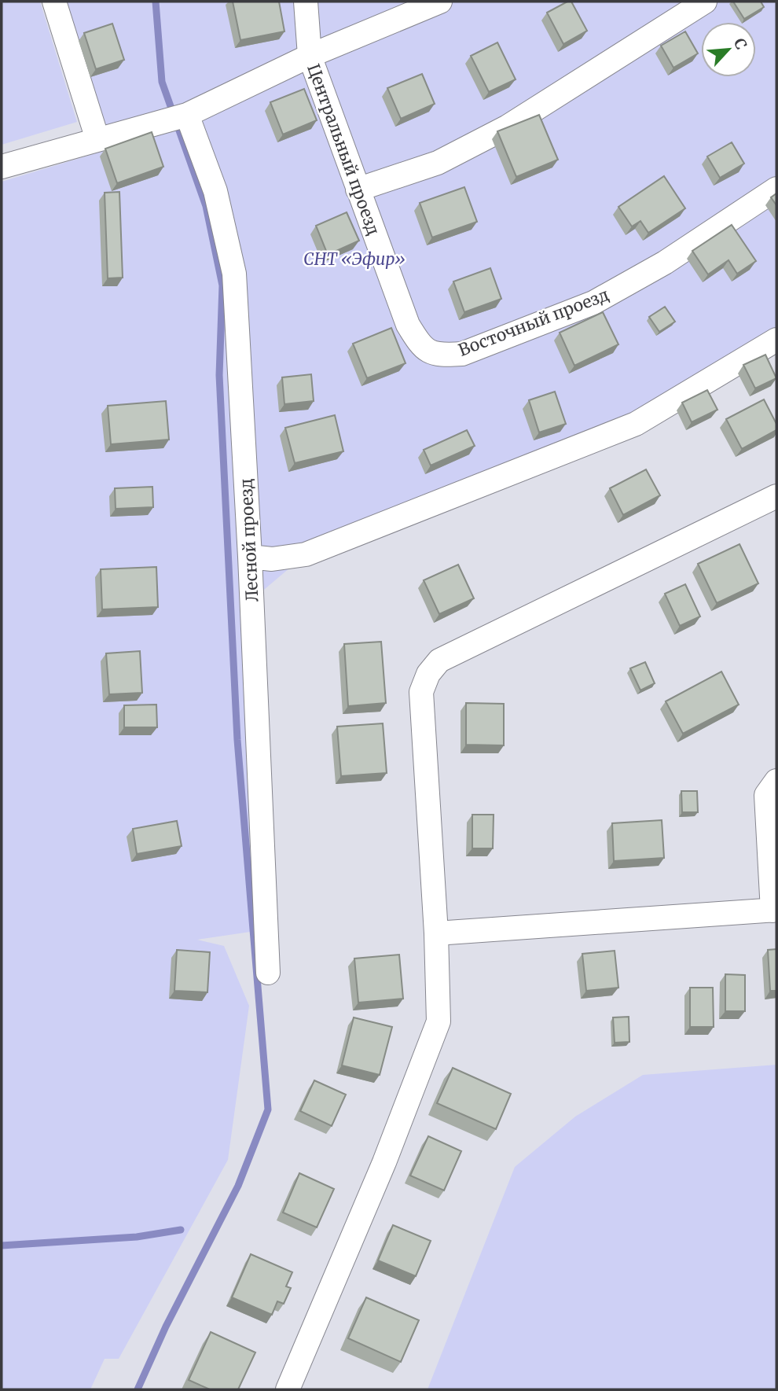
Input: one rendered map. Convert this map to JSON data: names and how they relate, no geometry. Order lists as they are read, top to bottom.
{
  "streets": {
    "street": ["Центральный проезд", "Восточный проезд", "Лесной проезд"]
  },
  "crossings": [
    ["Центральный проезд", "Восточный проезд"]
  ],
  "parks": ["СНТ «Эфир»"],
  "north": "top right"
}
